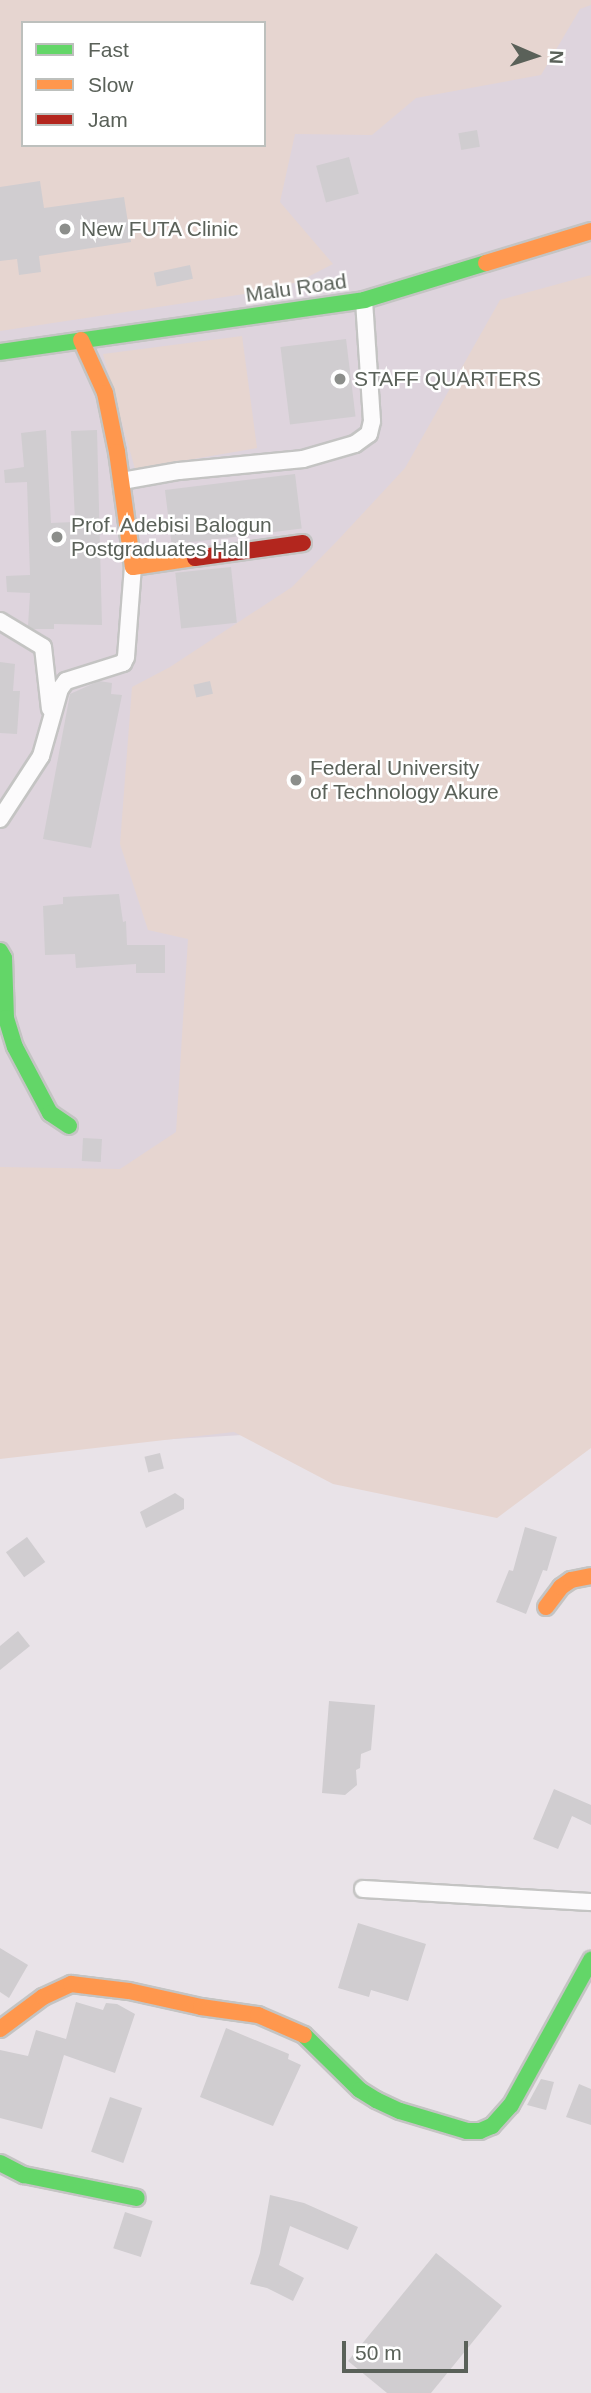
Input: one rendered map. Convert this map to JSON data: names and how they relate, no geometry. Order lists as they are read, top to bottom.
{
  "streets": {
    "street": ["Malu Road"]
  },
  "places": [
    "New FUTA Clinic",
    "STAFF QUARTERS",
    "Prof. Adebisi Balogun Postgraduates Hall",
    "Federal University of Technology Akure"
  ],
  "legend": ["Fast", "Slow", "Jam"],
  "scale_bar": "50 m",
  "north": "right"
}
